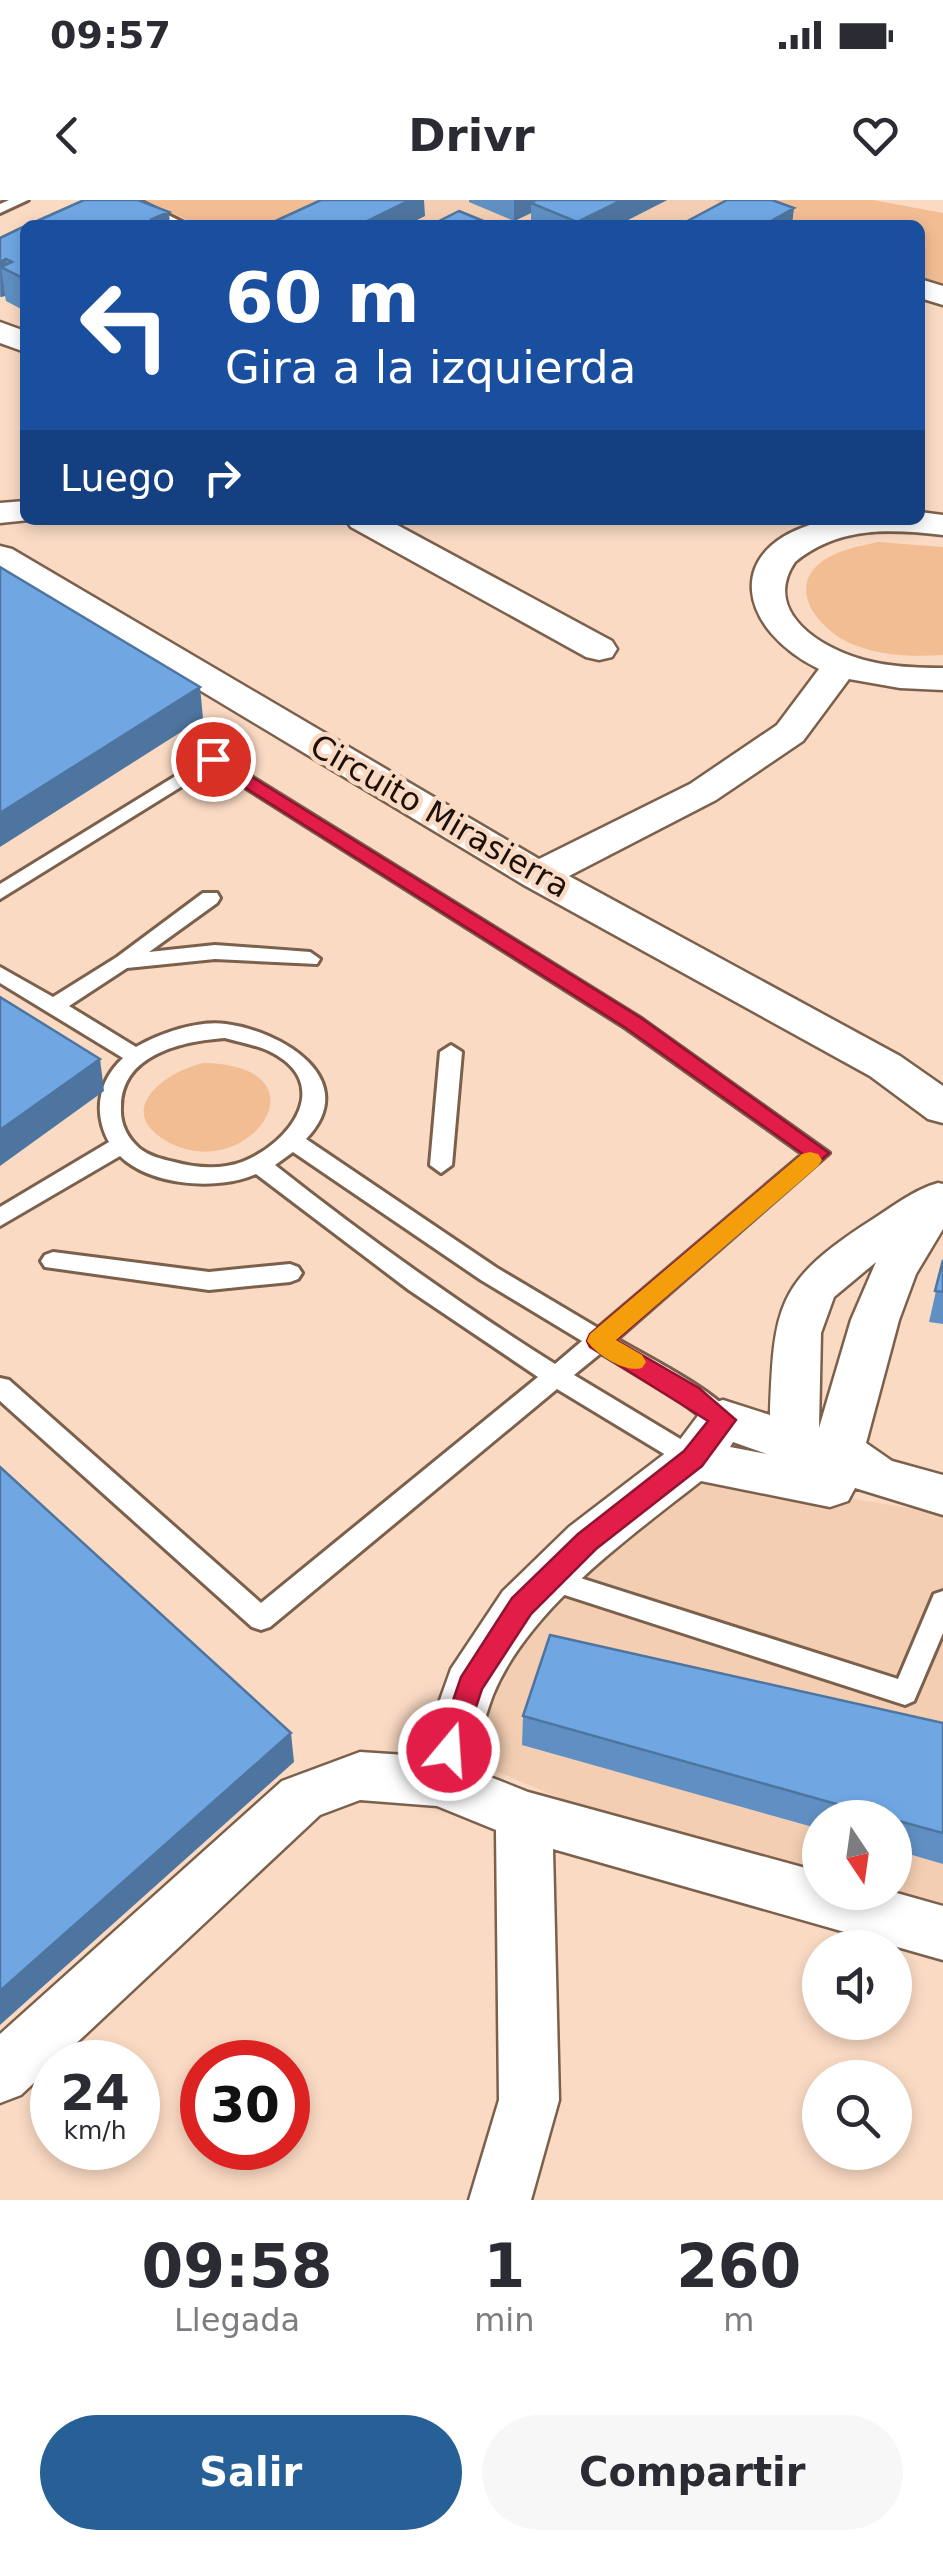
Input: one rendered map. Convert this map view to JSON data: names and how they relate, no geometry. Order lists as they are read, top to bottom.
{
  "streets": {
    "street": ["Circuito Mirasierra"]
  },
  "north": "bottom",
  "page": {
    "status": "09:57",
    "header": "Drivr",
    "turn": ["60 m", "Gira a la izquierda"],
    "then": "Luego",
    "speed": "24 km/h",
    "limit": "30",
    "eta": [
      "09:58",
      "Llegada",
      "1",
      "min",
      "260",
      "m"
    ],
    "buttons": ["Salir", "Compartir"]
  }
}
